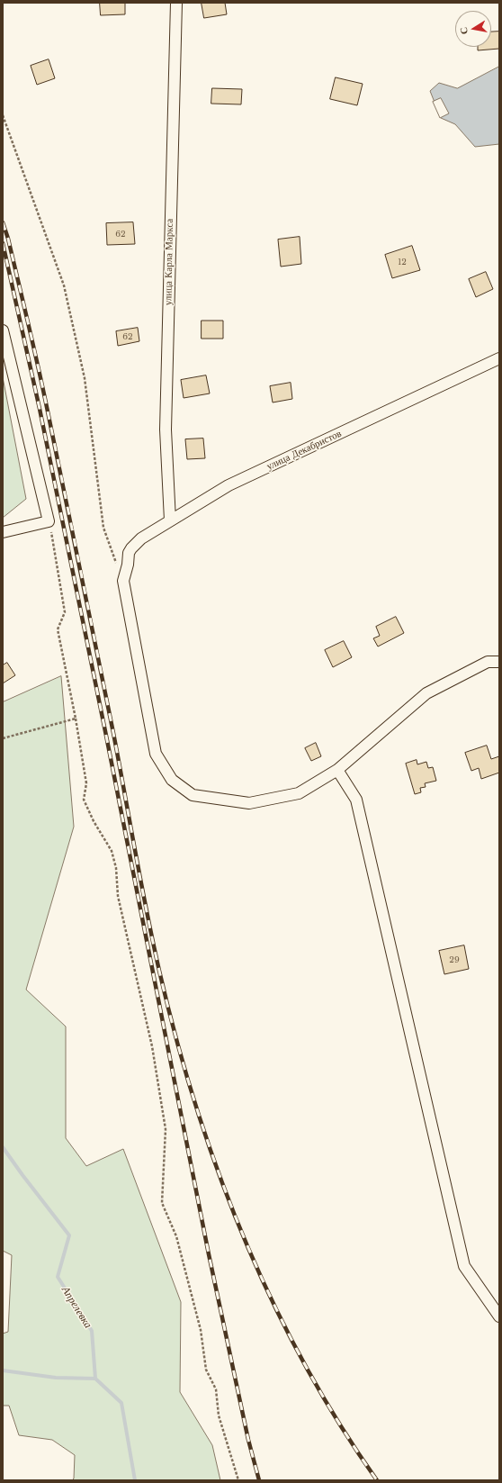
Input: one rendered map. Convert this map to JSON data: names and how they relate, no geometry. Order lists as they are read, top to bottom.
{
  "streets": {
    "street": ["улица Карла Маркса", "улица Декабристов"]
  },
  "crossings": [
    ["улица Карла Маркса", "улица Декабристов"]
  ],
  "water": ["Апрелевка"],
  "house_numbers": [
    "62",
    "12",
    "62",
    "29"
  ],
  "north": "left"
}
